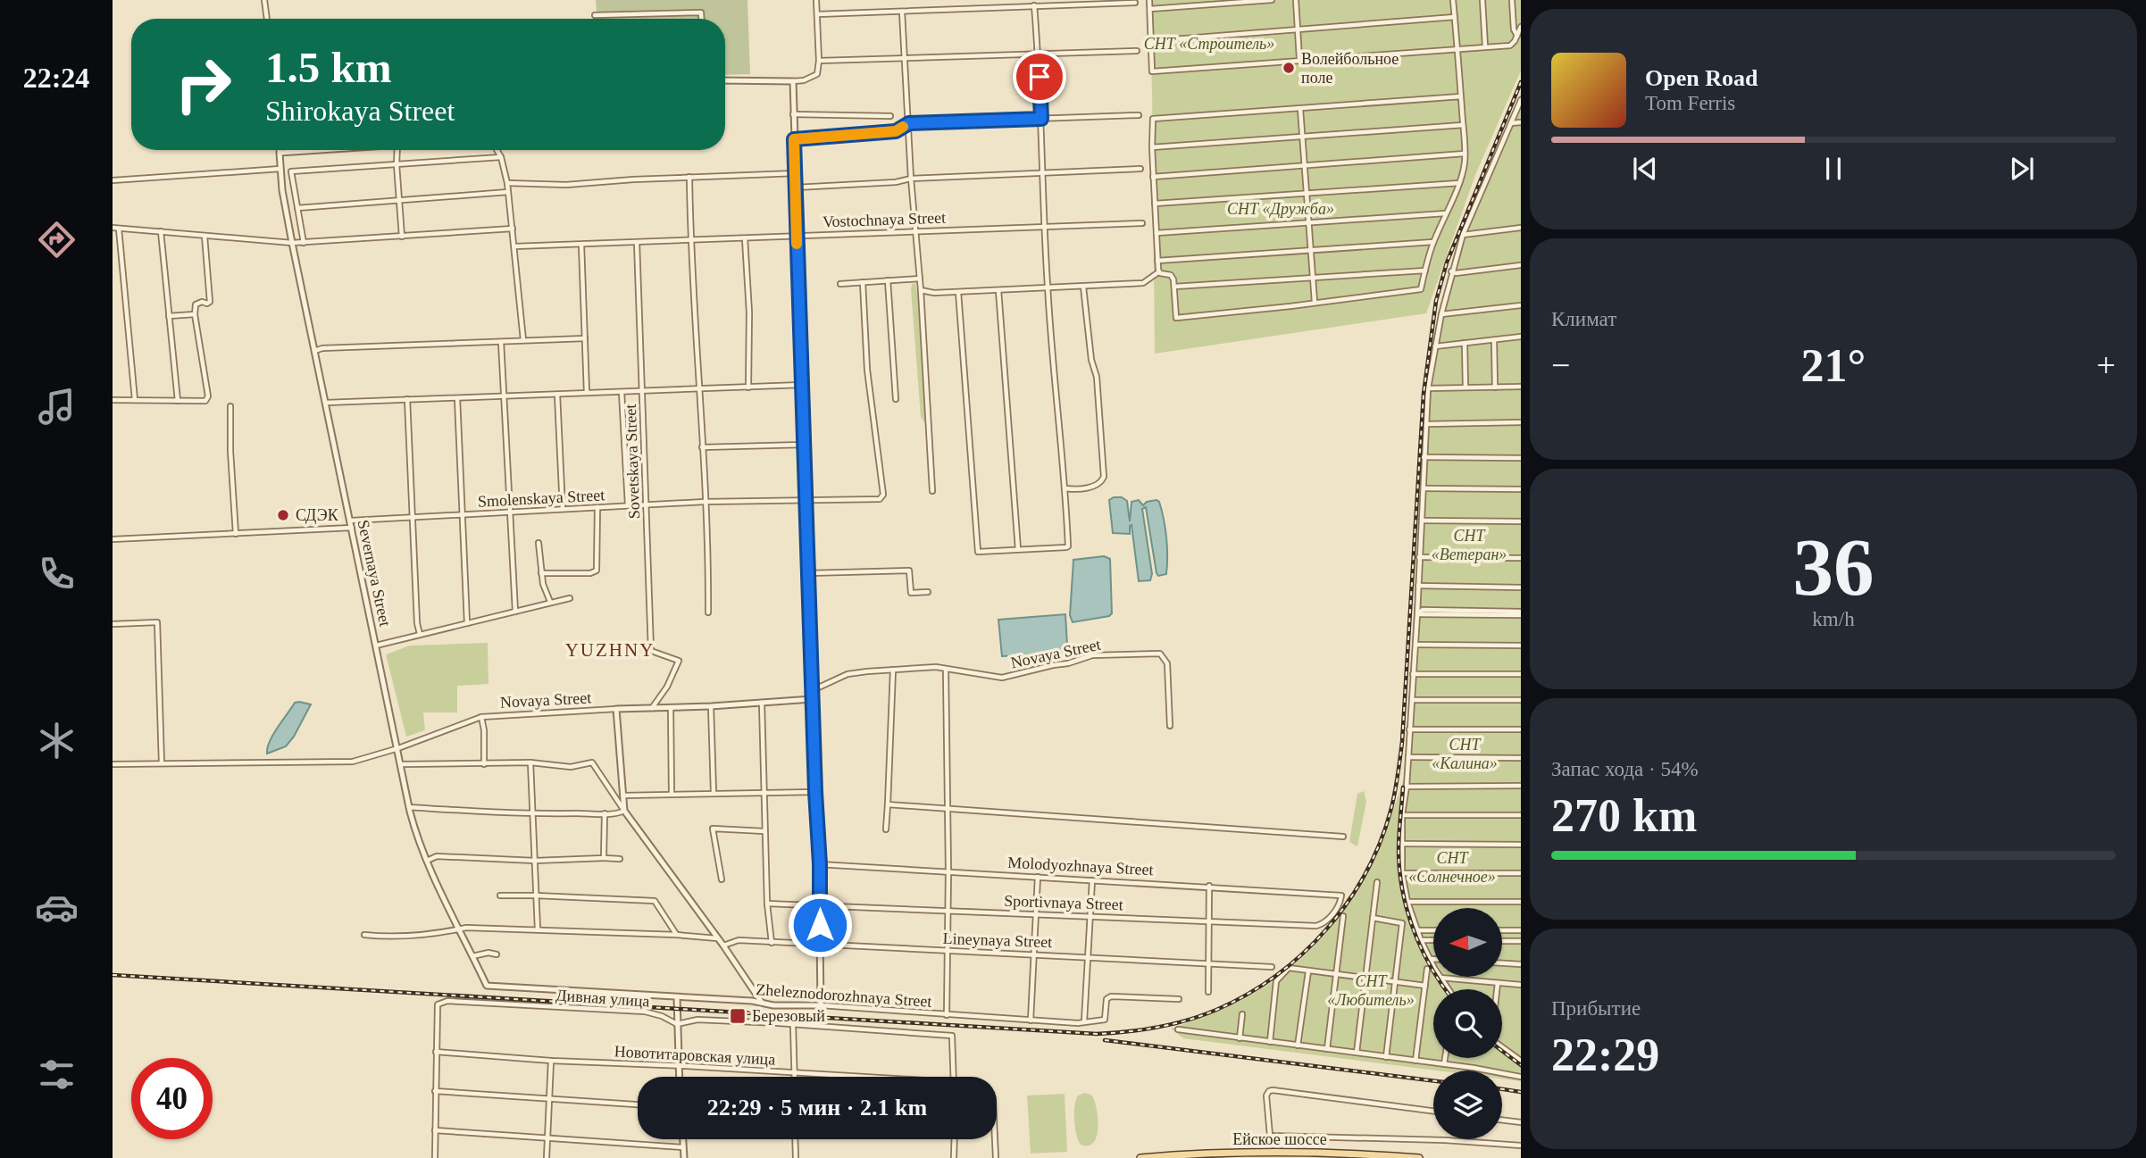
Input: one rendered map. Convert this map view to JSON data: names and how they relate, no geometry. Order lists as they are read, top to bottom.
{
  "streets": {
    "main road": ["Ейское шоссе"],
    "street": [
      "Vostochnaya Street",
      "Sovetskaya Street",
      "Smolenskaya Street",
      "Severnaya Street",
      "Novaya Street",
      "Molodyozhnaya Street",
      "Sportivnaya Street",
      "Lineynaya Street",
      "Zheleznodorozhnaya Street",
      "Дивная улица",
      "Новотитаровская улица"
    ]
  },
  "crossings": [
    ["Vostochnaya Street", "Sovetskaya Street"],
    ["Sovetskaya Street", "Smolenskaya Street"],
    ["Sovetskaya Street", "Novaya Street"],
    ["Smolenskaya Street", "Severnaya Street"],
    ["Severnaya Street", "Novaya Street"],
    ["Severnaya Street", "Zheleznodorozhnaya Street"],
    ["Molodyozhnaya Street", "Sportivnaya Street"],
    ["Дивная улица", "Новотитаровская улица"]
  ],
  "districts": ["YUZHNY"],
  "parks": [
    "СНТ «Строитель»",
    "СНТ «Дружба»",
    "СНТ «Ветеран»",
    "СНТ «Калина»",
    "СНТ «Солнечное»",
    "СНТ «Любитель»"
  ],
  "places": {
    "other": ["Волейбольное поле", "СДЭК"],
    "transit": ["Березовый"]
  },
  "north": "left",
  "page": {
    "tabs": "22:24",
    "turn": ["1.5 km", "Shirokaya Street"],
    "song": ["Open Road", "Tom Ferris"],
    "tile": [
      "Климат",
      ["36", "km/h"],
      ["Запас хода · 54%", "270 km"],
      ["Прибытие", "22:29"]
    ],
    "heat": ["−", "21°", "+"],
    "limit": "40",
    "trip": "22:29 · 5 мин · 2.1 km"
  }
}
